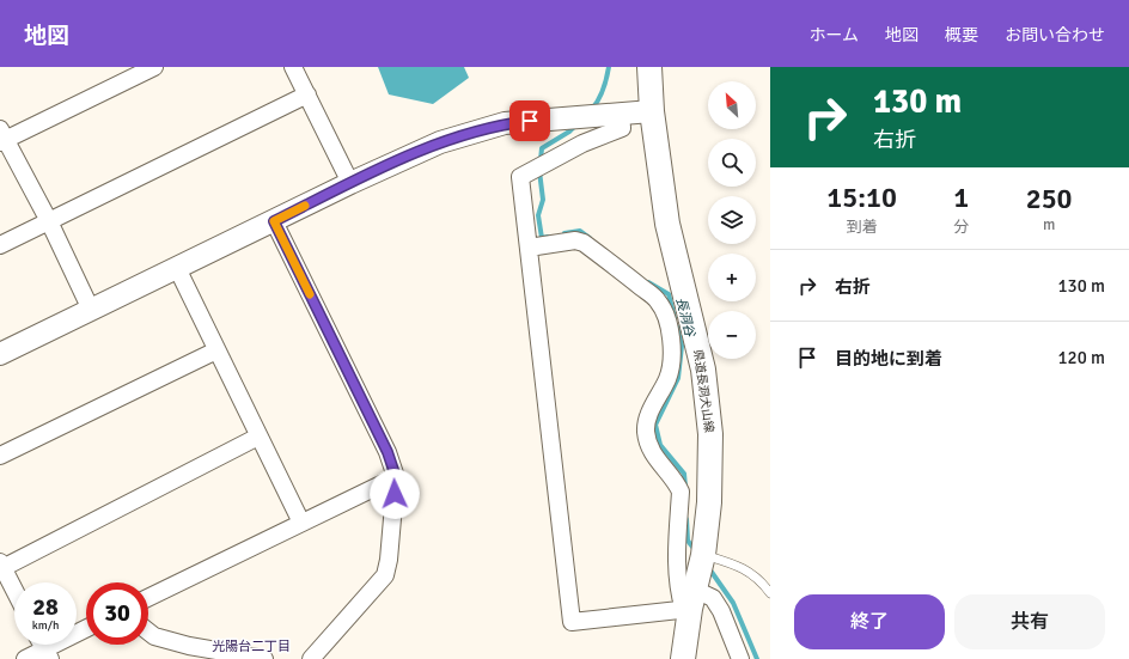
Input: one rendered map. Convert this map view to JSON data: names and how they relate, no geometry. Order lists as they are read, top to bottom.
{
  "streets": {
    "main road": ["県道長洞犬山線"]
  },
  "districts": ["光陽台二丁目"],
  "water": ["長洞谷"],
  "north": "top left",
  "page": {
    "header": "地図",
    "nav": [
      "ホーム",
      "地図",
      "概要",
      "お問い合わせ"
    ],
    "turn": ["130 m", "右折"],
    "map_buttons": ["+", "−"],
    "eta": [
      "15:10",
      "到着",
      "1",
      "分",
      "250",
      "m"
    ],
    "list": [
      {
        "name": "右折",
        "value": "130 m"
      },
      {
        "name": "目的地に到着",
        "value": "120 m"
      }
    ],
    "speed": "28 km/h",
    "limit": "30",
    "buttons": ["終了", "共有"]
  }
}
